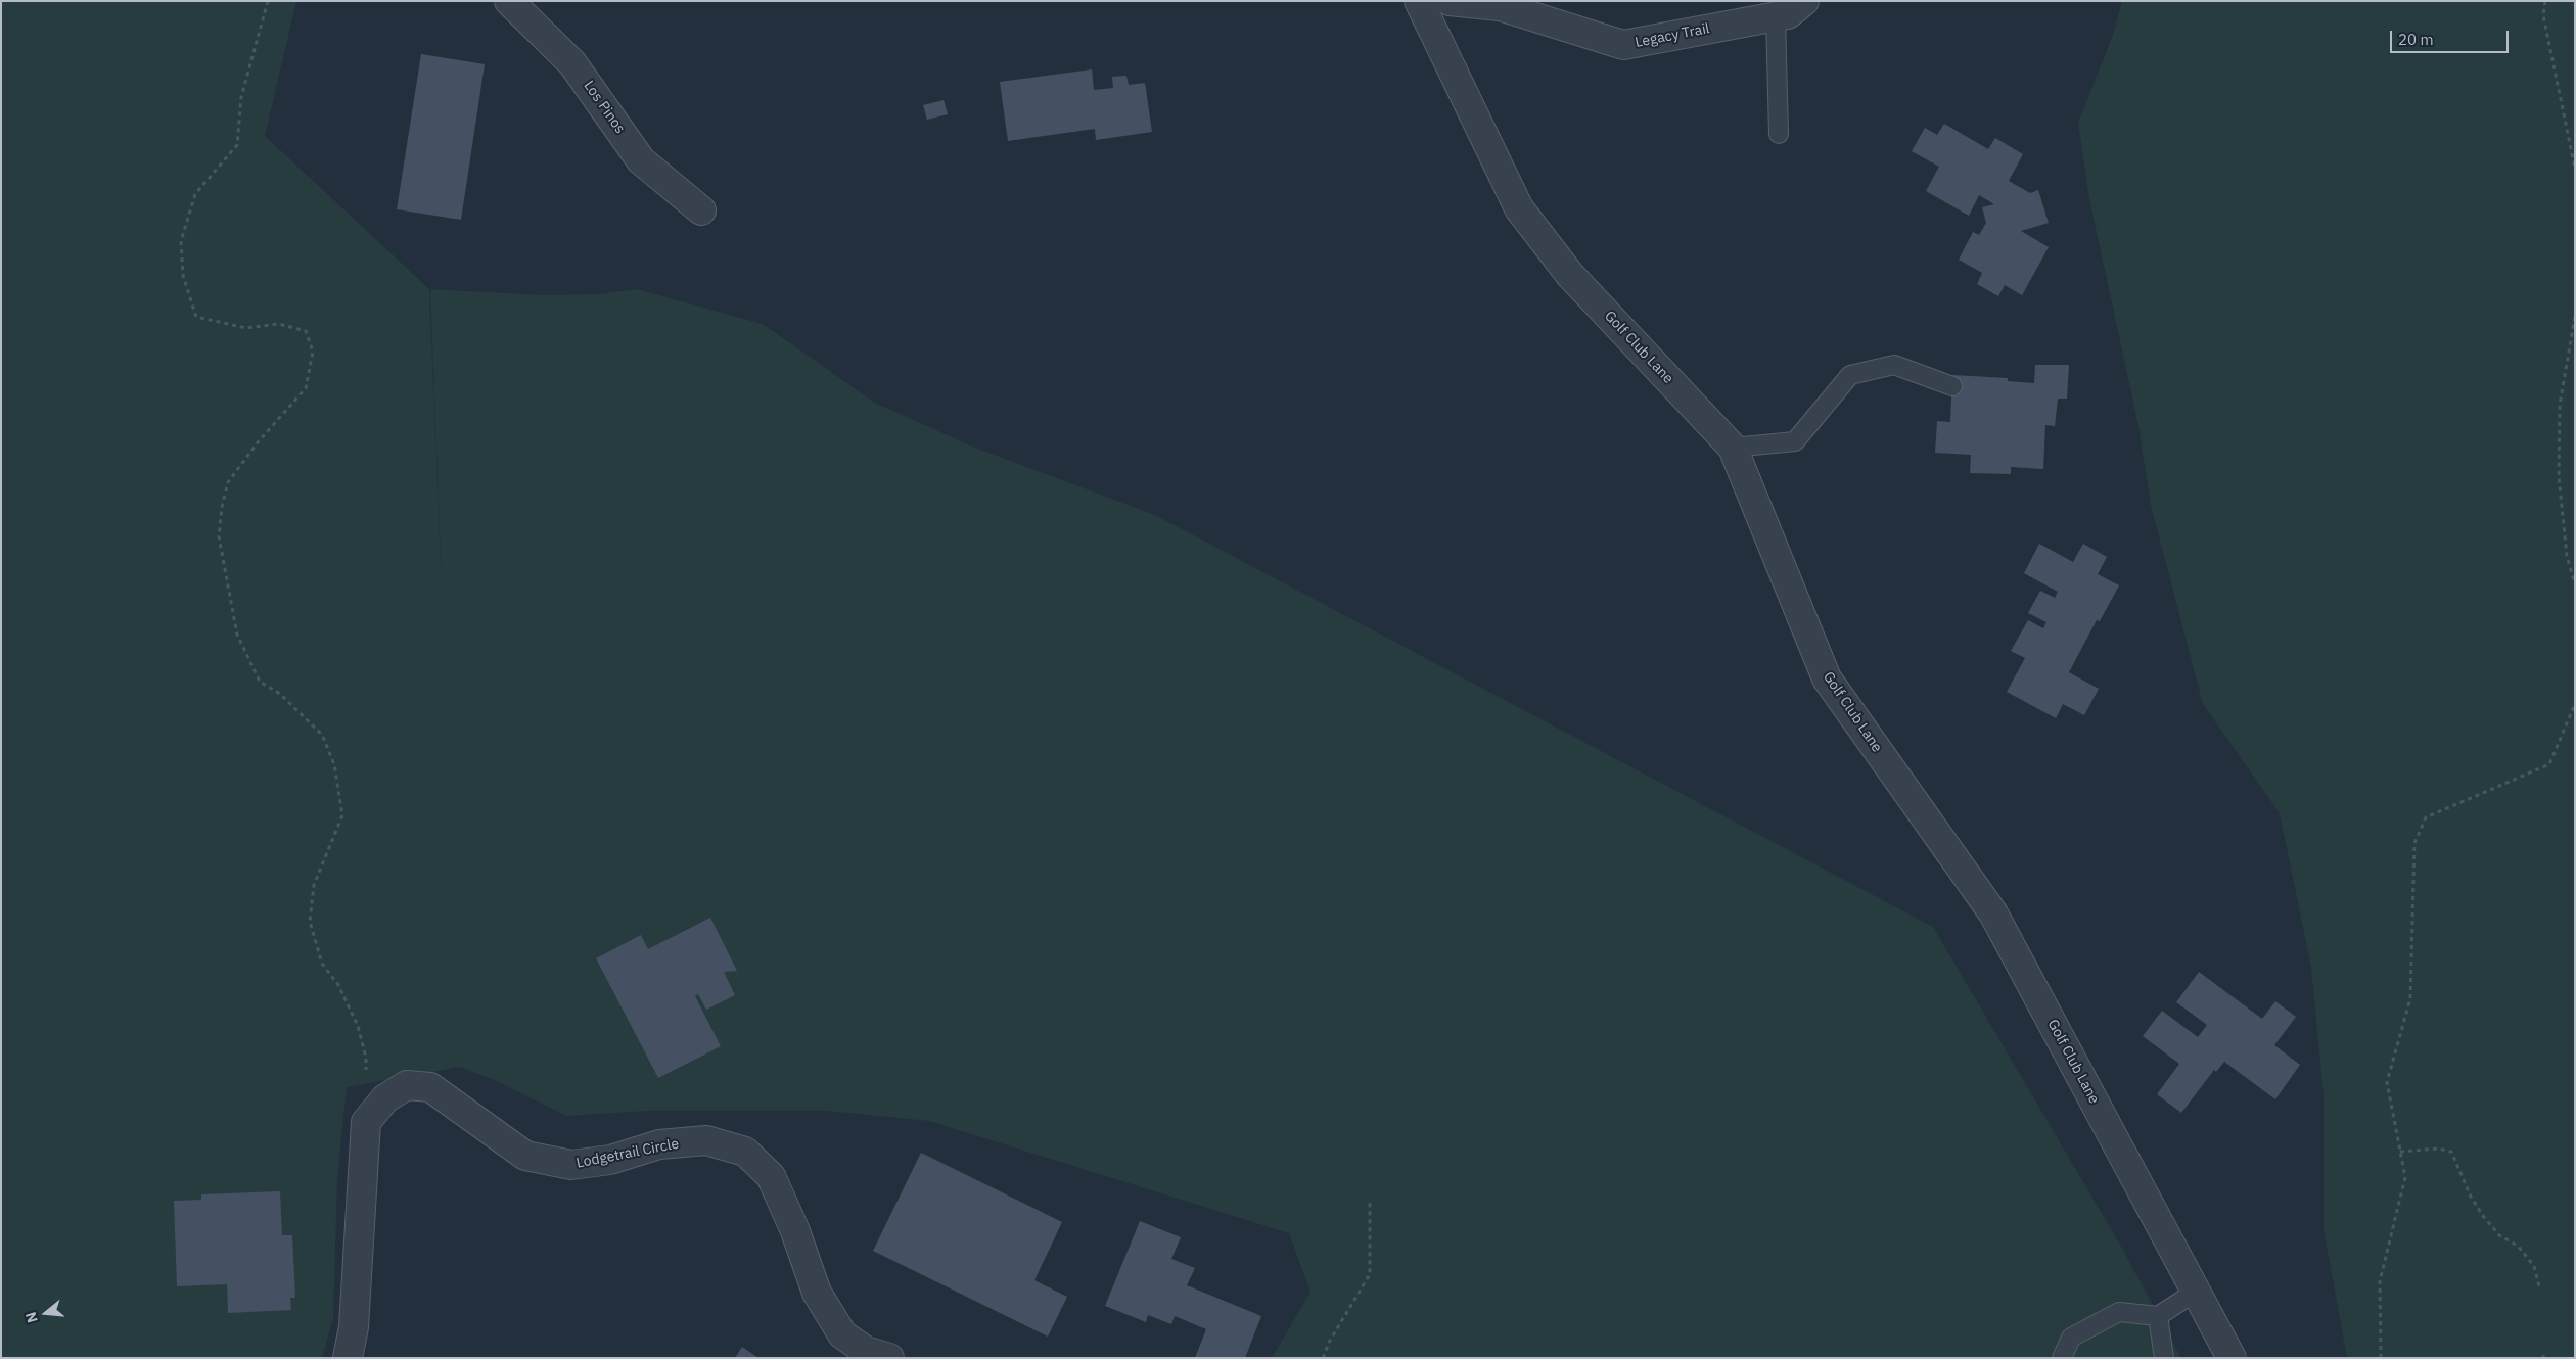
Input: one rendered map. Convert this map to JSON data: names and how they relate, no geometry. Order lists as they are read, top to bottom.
{
  "streets": {
    "street": [
      "Legacy Trail",
      "Los Pinos",
      "Golf Club Lane",
      "Lodgetrail Circle"
    ]
  },
  "scale_bar": "20 m",
  "north": "left"
}
